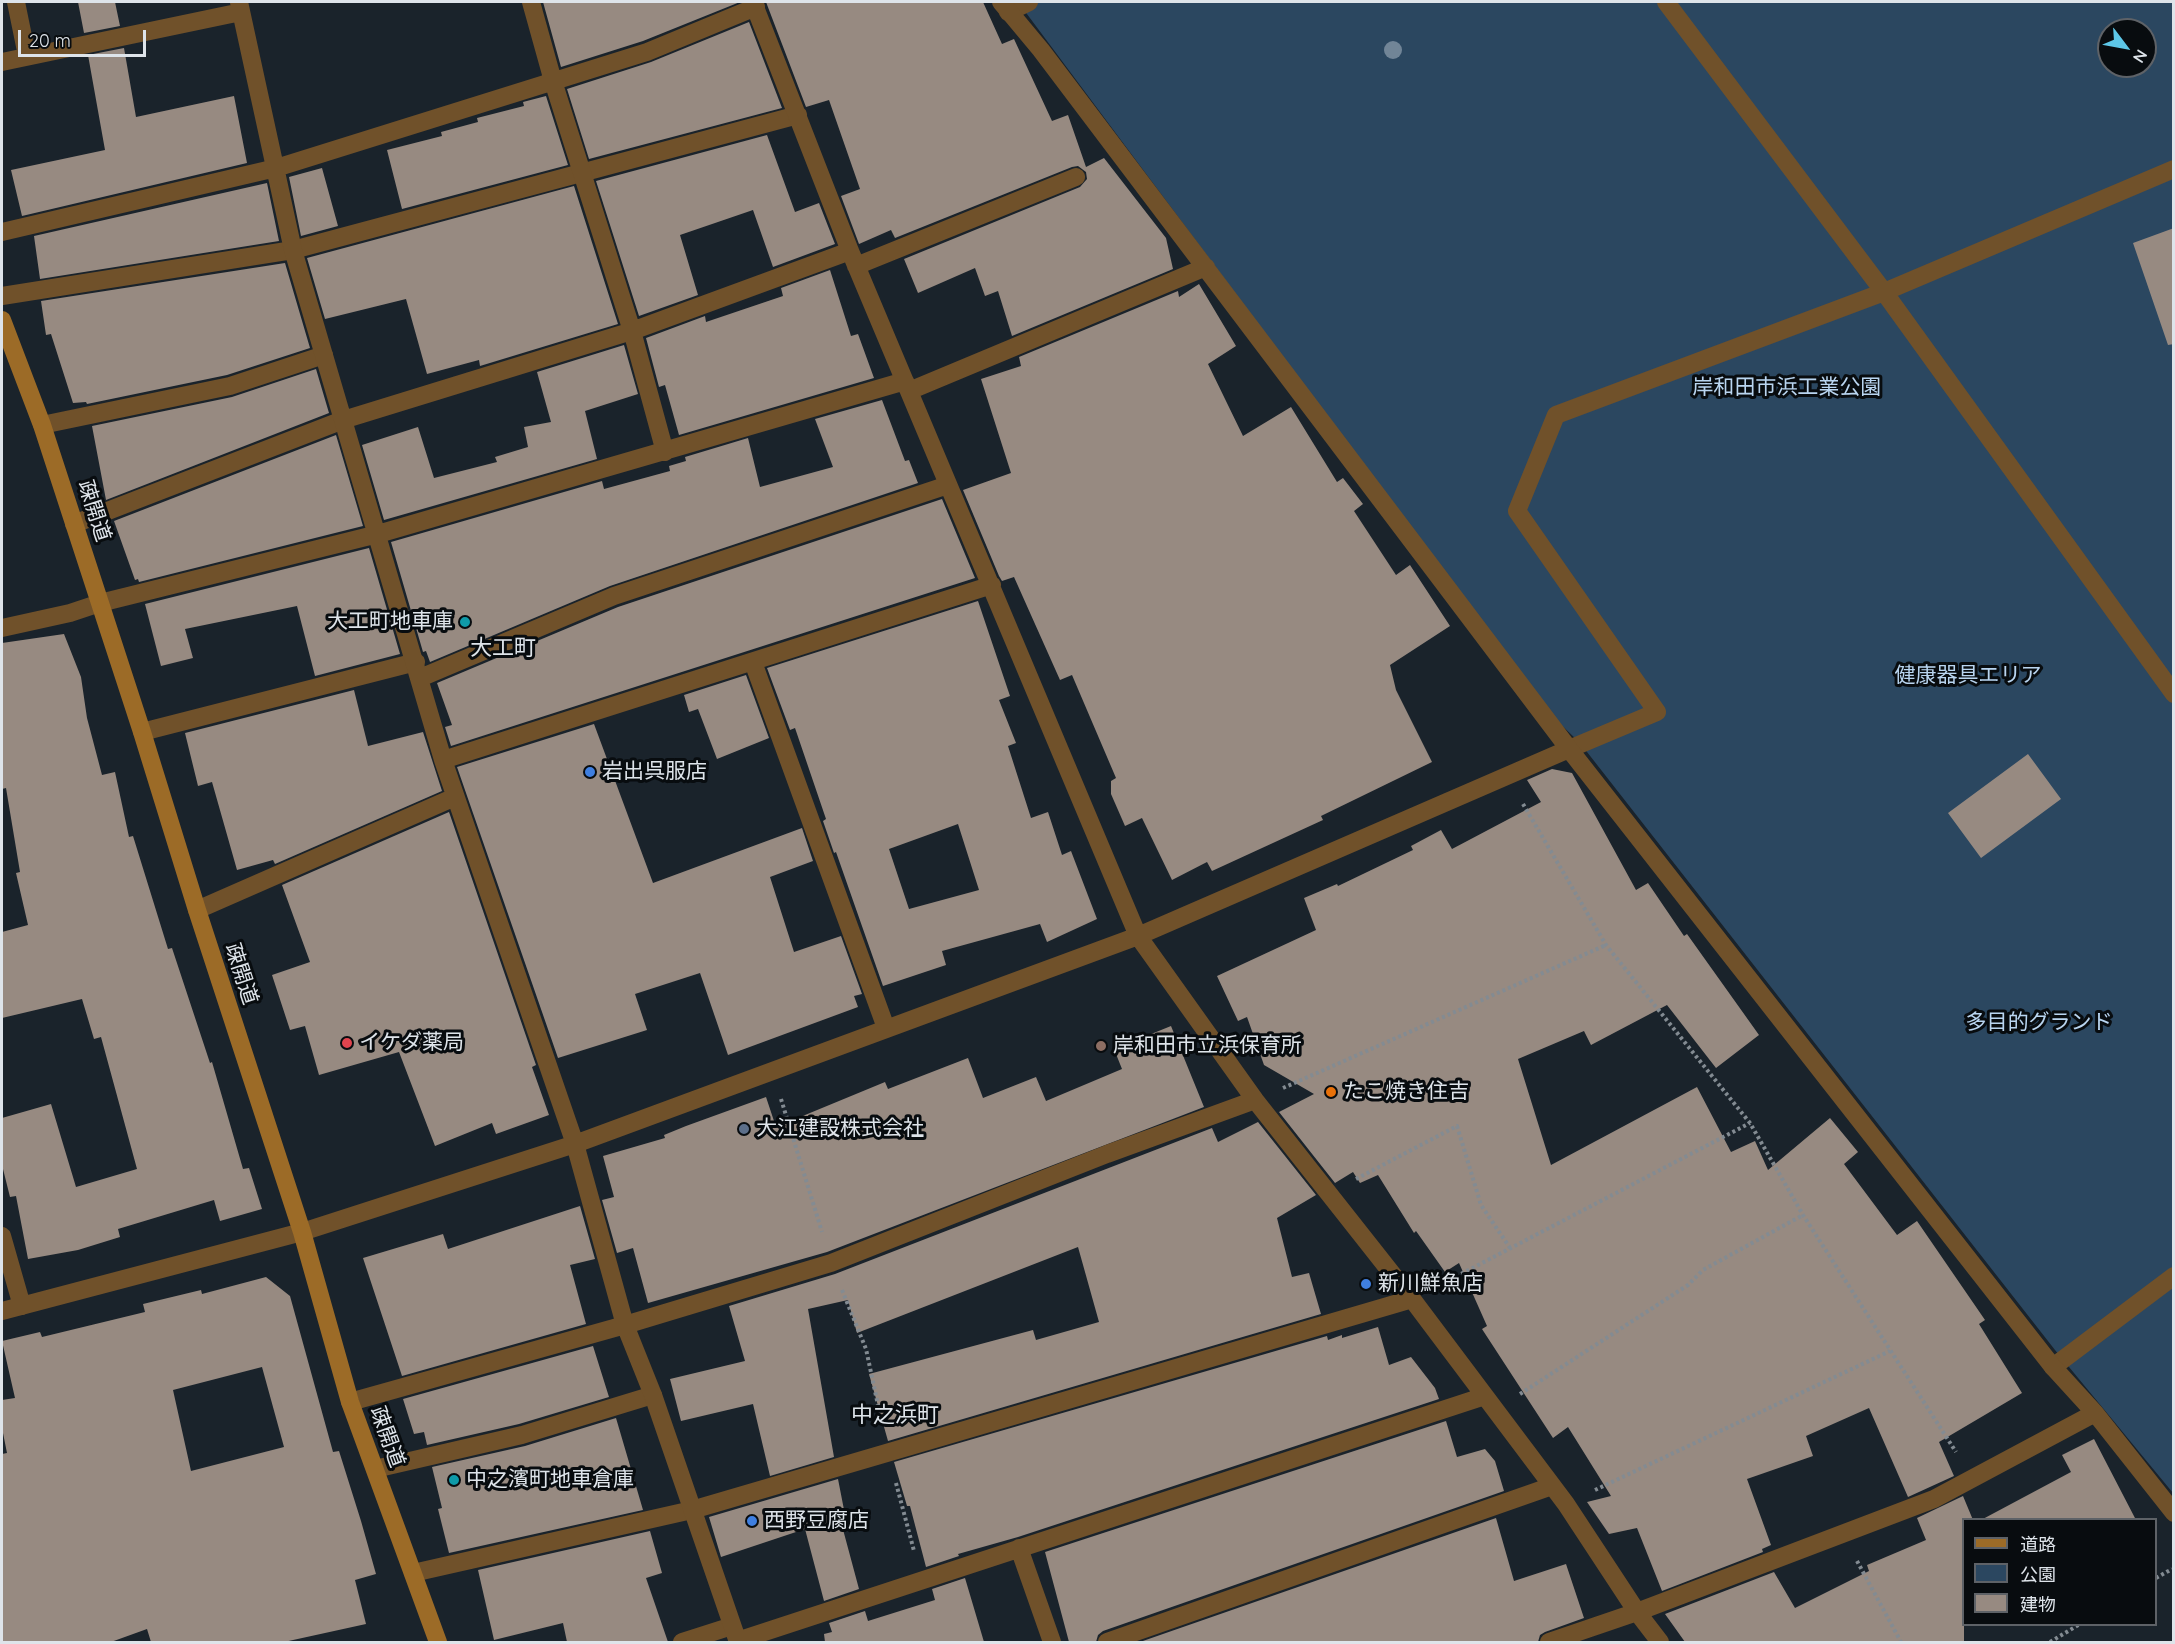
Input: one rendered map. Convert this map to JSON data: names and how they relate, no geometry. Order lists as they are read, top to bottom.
{
  "streets": {
    "street": ["疎開道"]
  },
  "districts": ["大工町", "中之浜町"],
  "parks": ["岸和田市浜工業公園", "健康器具エリア", "多目的グランド"],
  "places": [
    "大工町地車庫",
    "岩出呉服店",
    "イケダ薬局",
    "岸和田市立浜保育所",
    "たこ焼き住吉",
    "大江建設株式会社",
    "新川鮮魚店",
    "中之濱町地車倉庫",
    "西野豆腐店"
  ],
  "legend": ["道路", "公園", "建物"],
  "scale_bar": "20 m",
  "north": "bottom right"
}
